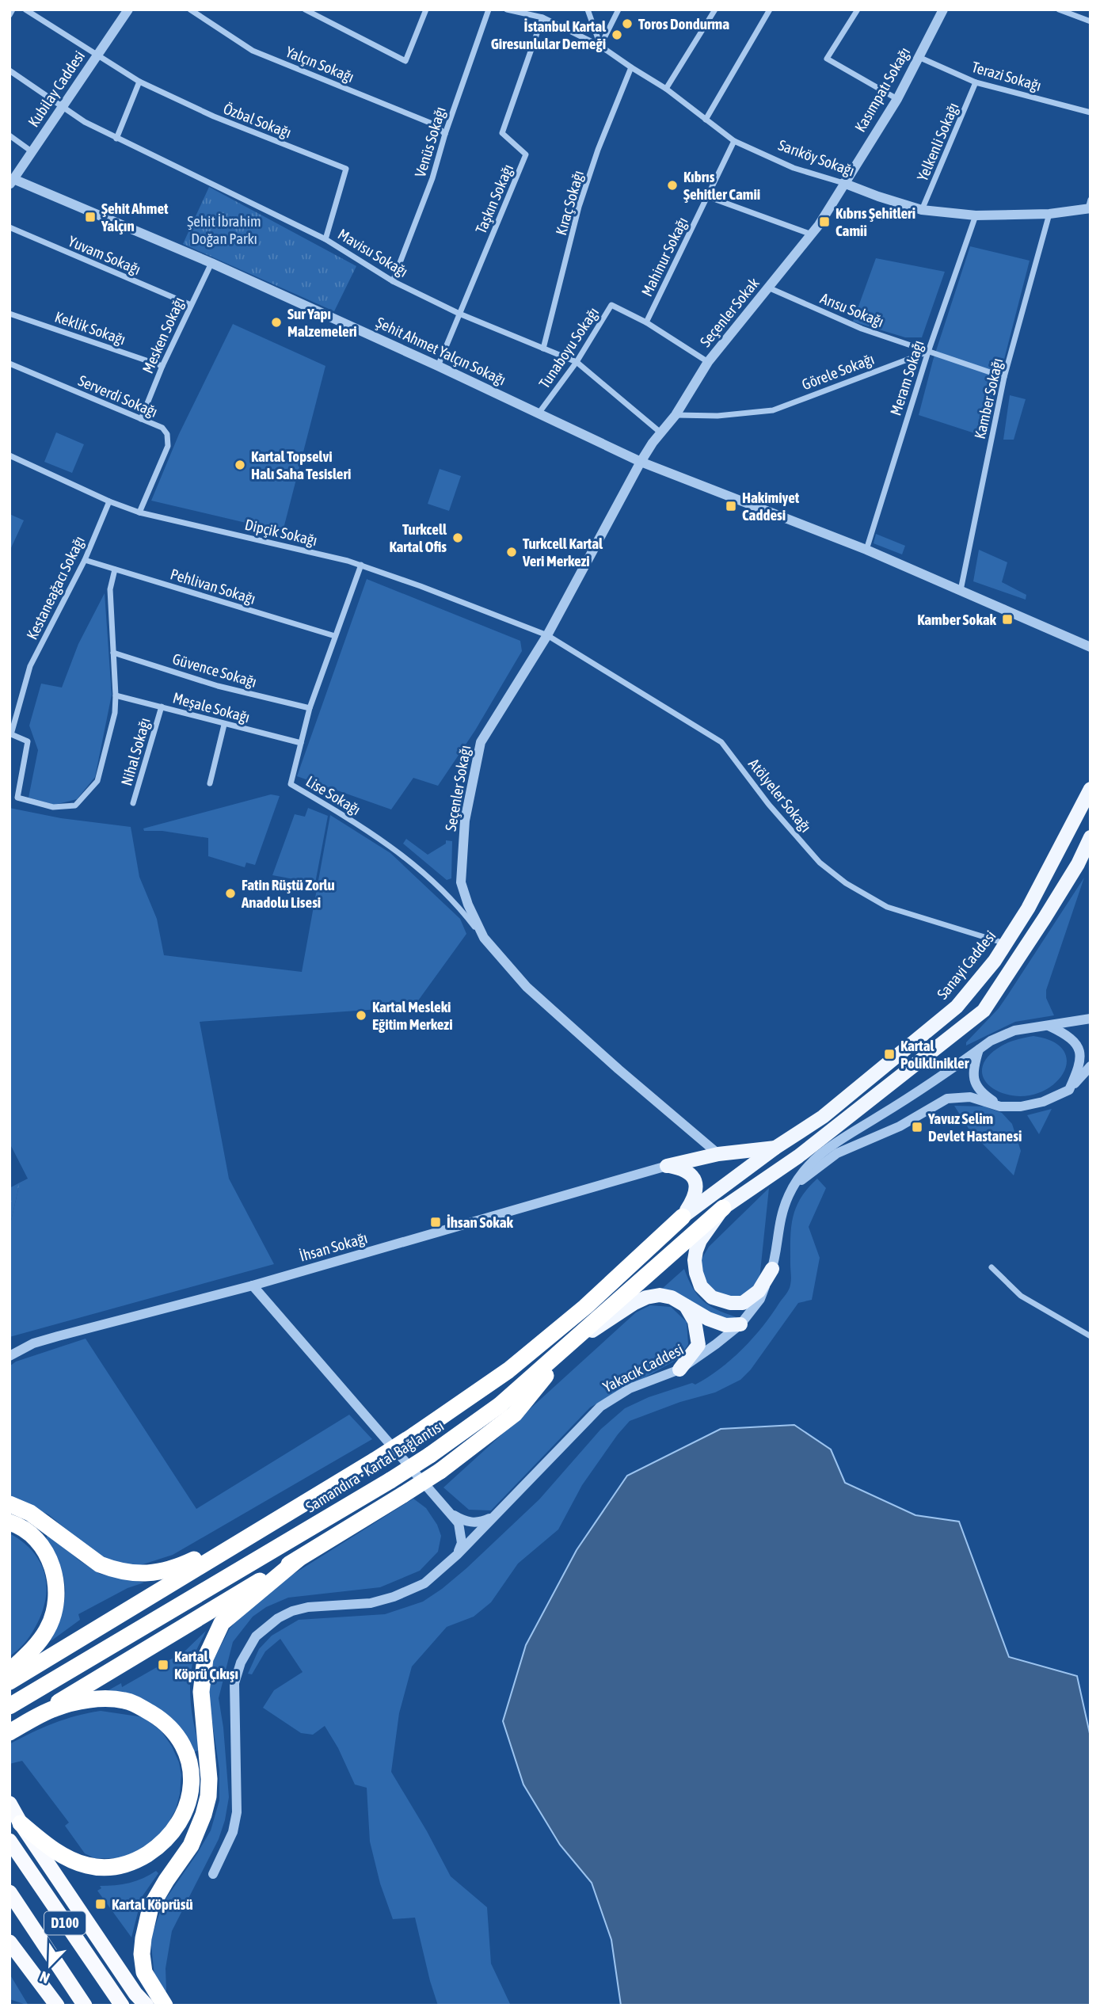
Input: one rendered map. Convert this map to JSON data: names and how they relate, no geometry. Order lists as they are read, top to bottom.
{
  "streets": {
    "highway": ["Samandıra - Kartal Bağlantısı", "D100"],
    "main road": ["Sanayi Caddesi"],
    "street": [
      "Yalçın Sokağı",
      "Terazi Sokağı",
      "Kubilay Caddesi",
      "Kasımpatı Sokağı",
      "Özbal Sokağı",
      "Venüs Sokağı",
      "Yelkenli Sokağı",
      "Sarıköy Sokağı",
      "Taşkın Sokağı",
      "Kıraç Sokağı",
      "Mavisu Sokağı",
      "Yuvam Sokağı",
      "Mahinur Sokağı",
      "Arısu Sokağı",
      "Seçenler Sokak",
      "Keklik Sokağı",
      "Mesken Sokağı",
      "Tunaboyu Sokağı",
      "Şehit Ahmet Yalçın Sokağı",
      "Görele Sokağı",
      "Meram Sokağı",
      "Serverdi Sokağı",
      "Kamber Sokağı",
      "Dipçik Sokağı",
      "Pehlivan Sokağı",
      "Kestaneağacı Sokağı",
      "Güvence Sokağı",
      "Meşale Sokağı",
      "Nihal Sokağı",
      "Seçenler Sokağı",
      "Lise Sokağı",
      "Atölyeler Sokağı",
      "İhsan Sokağı",
      "Yakacık Caddesi"
    ]
  },
  "crossings": [
    ["Yalçın Sokağı", "Venüs Sokağı"],
    ["Terazi Sokağı", "Kasımpatı Sokağı"],
    ["Terazi Sokağı", "Yelkenli Sokağı"],
    ["Kubilay Caddesi", "Özbal Sokağı"],
    ["Kubilay Caddesi", "Mavisu Sokağı"],
    ["Kubilay Caddesi", "Şehit Ahmet Yalçın Sokağı"],
    ["Kasımpatı Sokağı", "Sarıköy Sokağı"],
    ["Kasımpatı Sokağı", "Seçenler Sokak"],
    ["Özbal Sokağı", "Mavisu Sokağı"],
    ["Venüs Sokağı", "Mavisu Sokağı"],
    ["Yelkenli Sokağı", "Sarıköy Sokağı"],
    ["Sarıköy Sokağı", "Taşkın Sokağı"],
    ["Sarıköy Sokağı", "Kıraç Sokağı"],
    ["Sarıköy Sokağı", "Mahinur Sokağı"],
    ["Sarıköy Sokağı", "Seçenler Sokak"],
    ["Sarıköy Sokağı", "Meram Sokağı"],
    ["Sarıköy Sokağı", "Kamber Sokağı"],
    ["Taşkın Sokağı", "Mavisu Sokağı"],
    ["Taşkın Sokağı", "Şehit Ahmet Yalçın Sokağı"],
    ["Kıraç Sokağı", "Mavisu Sokağı"],
    ["Mavisu Sokağı", "Seçenler Sokak"],
    ["Mavisu Sokağı", "Tunaboyu Sokağı"],
    ["Yuvam Sokağı", "Mesken Sokağı"],
    ["Mahinur Sokağı", "Tunaboyu Sokağı"],
    ["Arısu Sokağı", "Seçenler Sokak"],
    ["Arısu Sokağı", "Görele Sokağı"],
    ["Arısu Sokağı", "Meram Sokağı"],
    ["Seçenler Sokak", "Tunaboyu Sokağı"],
    ["Seçenler Sokak", "Şehit Ahmet Yalçın Sokağı"],
    ["Seçenler Sokak", "Görele Sokağı"],
    ["Seçenler Sokak", "Seçenler Sokağı"],
    ["Keklik Sokağı", "Mesken Sokağı"],
    ["Mesken Sokağı", "Şehit Ahmet Yalçın Sokağı"],
    ["Mesken Sokağı", "Serverdi Sokağı"],
    ["Tunaboyu Sokağı", "Şehit Ahmet Yalçın Sokağı"],
    ["Şehit Ahmet Yalçın Sokağı", "Seçenler Sokağı"],
    ["Görele Sokağı", "Meram Sokağı"],
    ["Serverdi Sokağı", "Dipçik Sokağı"],
    ["Dipçik Sokağı", "Kestaneağacı Sokağı"],
    ["Dipçik Sokağı", "Seçenler Sokağı"],
    ["Dipçik Sokağı", "Lise Sokağı"],
    ["Dipçik Sokağı", "Atölyeler Sokağı"],
    ["Pehlivan Sokağı", "Kestaneağacı Sokağı"],
    ["Pehlivan Sokağı", "Lise Sokağı"],
    ["Kestaneağacı Sokağı", "Güvence Sokağı"],
    ["Kestaneağacı Sokağı", "Meşale Sokağı"],
    ["Güvence Sokağı", "Lise Sokağı"],
    ["Meşale Sokağı", "Nihal Sokağı"],
    ["Meşale Sokağı", "Lise Sokağı"],
    ["Seçenler Sokağı", "Lise Sokağı"],
    ["Seçenler Sokağı", "Atölyeler Sokağı"],
    ["Atölyeler Sokağı", "Sanayi Caddesi"],
    ["Sanayi Caddesi", "Samandıra - Kartal Bağlantısı"]
  ],
  "parks": ["Şehit İbrahim Doğan Parkı"],
  "places": {
    "other": [
      "Toros Dondurma",
      "İstanbul Kartal Giresunlular Derneği",
      "Kıbrıs Şehitler Camii",
      "Sur Yapı Malzemeleri",
      "Kartal Topselvi Halı Saha Tesisleri",
      "Turkcell Kartal Ofis",
      "Turkcell Kartal Veri Merkezi",
      "Fatin Rüştü Zorlu Anadolu Lisesi",
      "Kartal Mesleki Eğitim Merkezi"
    ],
    "transit": [
      "Şehit Ahmet Yalçın",
      "Kıbrıs Şehi̇tleri̇ Cami̇i̇",
      "Hakimiyet Caddesi",
      "Kamber Sokak",
      "Kartal Poliklinikler",
      "Yavuz Seli̇m Devlet Hastanesi̇",
      "İhsan Sokak",
      "Kartal Köprü Çıkışı",
      "Kartal Köprüsü"
    ]
  },
  "north": "bottom left"
}
